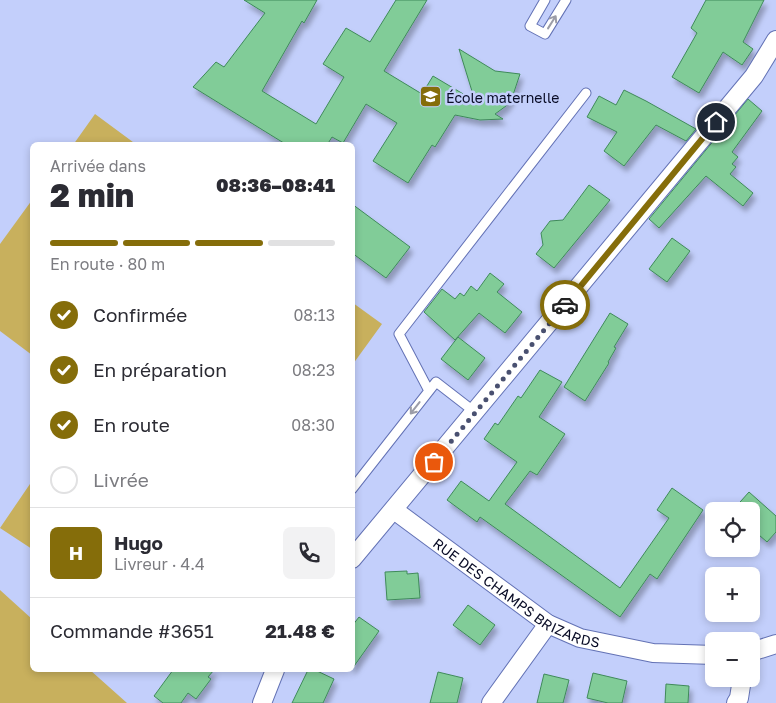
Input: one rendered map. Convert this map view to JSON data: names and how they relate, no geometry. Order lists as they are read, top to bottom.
{
  "streets": {
    "street": ["RUE DES CHAMPS BRIZARDS"]
  },
  "places": {
    "school or university": ["École maternelle"]
  },
  "page": {
    "heading": ["2 min", "Arrivée dans", "08:36–08:41"],
    "panel": [
      "Hugo",
      "Livreur · 4.4",
      "Commande #3651",
      "21.48 €"
    ],
    "bar": "En route · 80 m",
    "list": [
      ["Confirmée", "08:13"],
      ["En préparation", "08:23"],
      ["En route", "08:30"],
      "Livrée"
    ],
    "map_buttons": ["+", "−"],
    "round": "H"
  }
}
